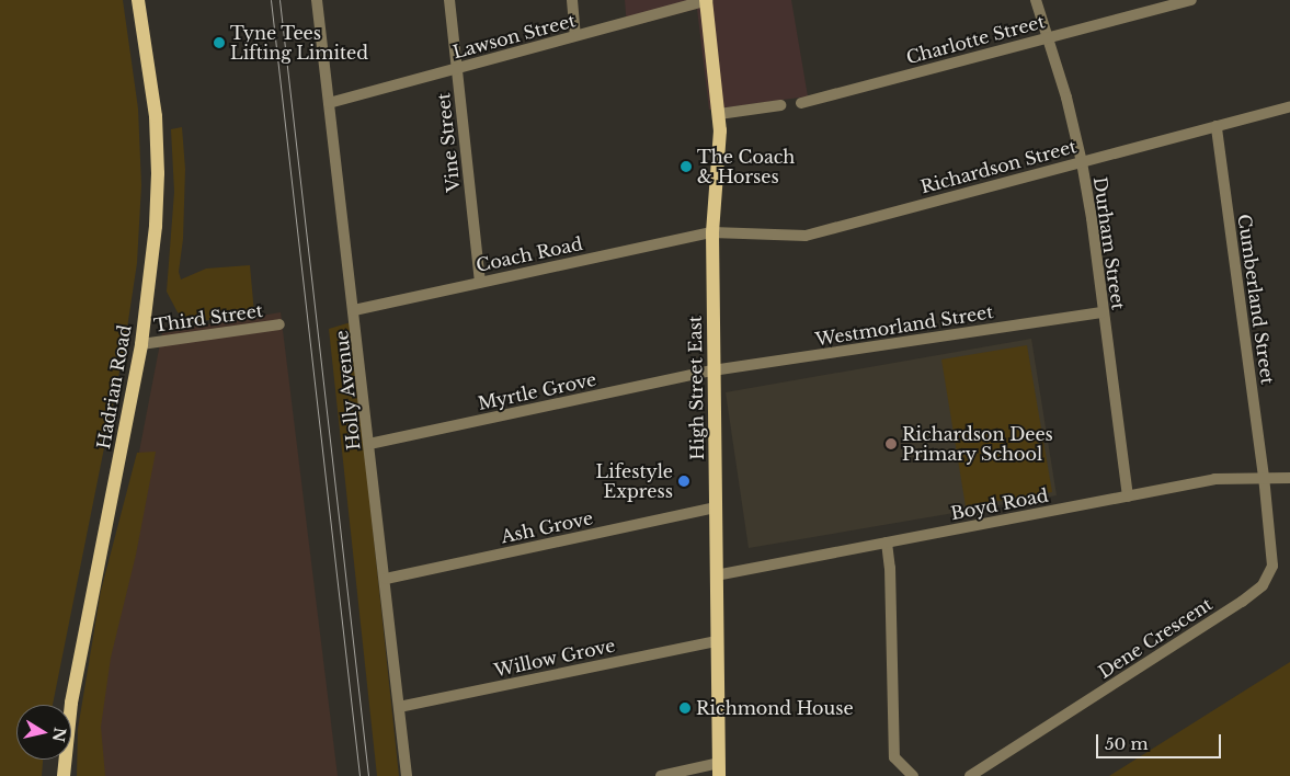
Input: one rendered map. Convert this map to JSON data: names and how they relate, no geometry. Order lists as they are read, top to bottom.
{
  "streets": {
    "main road": ["Hadrian Road", "High Street East"],
    "street": [
      "Lawson Street",
      "Charlotte Street",
      "Vine Street",
      "Richardson Street",
      "Durham Street",
      "Coach Road",
      "Cumberland Street",
      "Third Street",
      "Westmorland Street",
      "Holly Avenue",
      "Myrtle Grove",
      "Boyd Road",
      "Ash Grove",
      "Dene Crescent",
      "Willow Grove"
    ]
  },
  "crossings": [
    ["Lawson Street", "Vine Street"],
    ["Lawson Street", "High Street East"],
    ["Lawson Street", "Holly Avenue"],
    ["Charlotte Street", "Durham Street"],
    ["Vine Street", "Coach Road"],
    ["Richardson Street", "Durham Street"],
    ["Richardson Street", "Coach Road"],
    ["Richardson Street", "Cumberland Street"],
    ["Richardson Street", "High Street East"],
    ["Durham Street", "Westmorland Street"],
    ["Durham Street", "Boyd Road"],
    ["Coach Road", "High Street East"],
    ["Coach Road", "Holly Avenue"],
    ["Cumberland Street", "Boyd Road"],
    ["Cumberland Street", "Dene Crescent"],
    ["Third Street", "Hadrian Road"],
    ["Westmorland Street", "High Street East"],
    ["Westmorland Street", "Myrtle Grove"],
    ["High Street East", "Myrtle Grove"],
    ["High Street East", "Boyd Road"],
    ["High Street East", "Ash Grove"],
    ["High Street East", "Willow Grove"],
    ["Holly Avenue", "Myrtle Grove"],
    ["Holly Avenue", "Ash Grove"],
    ["Holly Avenue", "Willow Grove"],
    ["Boyd Road", "Dene Crescent"]
  ],
  "places": [
    "Tyne Tees Lifting Limited",
    "The Coach & Horses",
    "Richardson Dees Primary School",
    "Lifestyle Express",
    "Richmond House"
  ],
  "scale_bar": "50 m",
  "north": "right"
}
